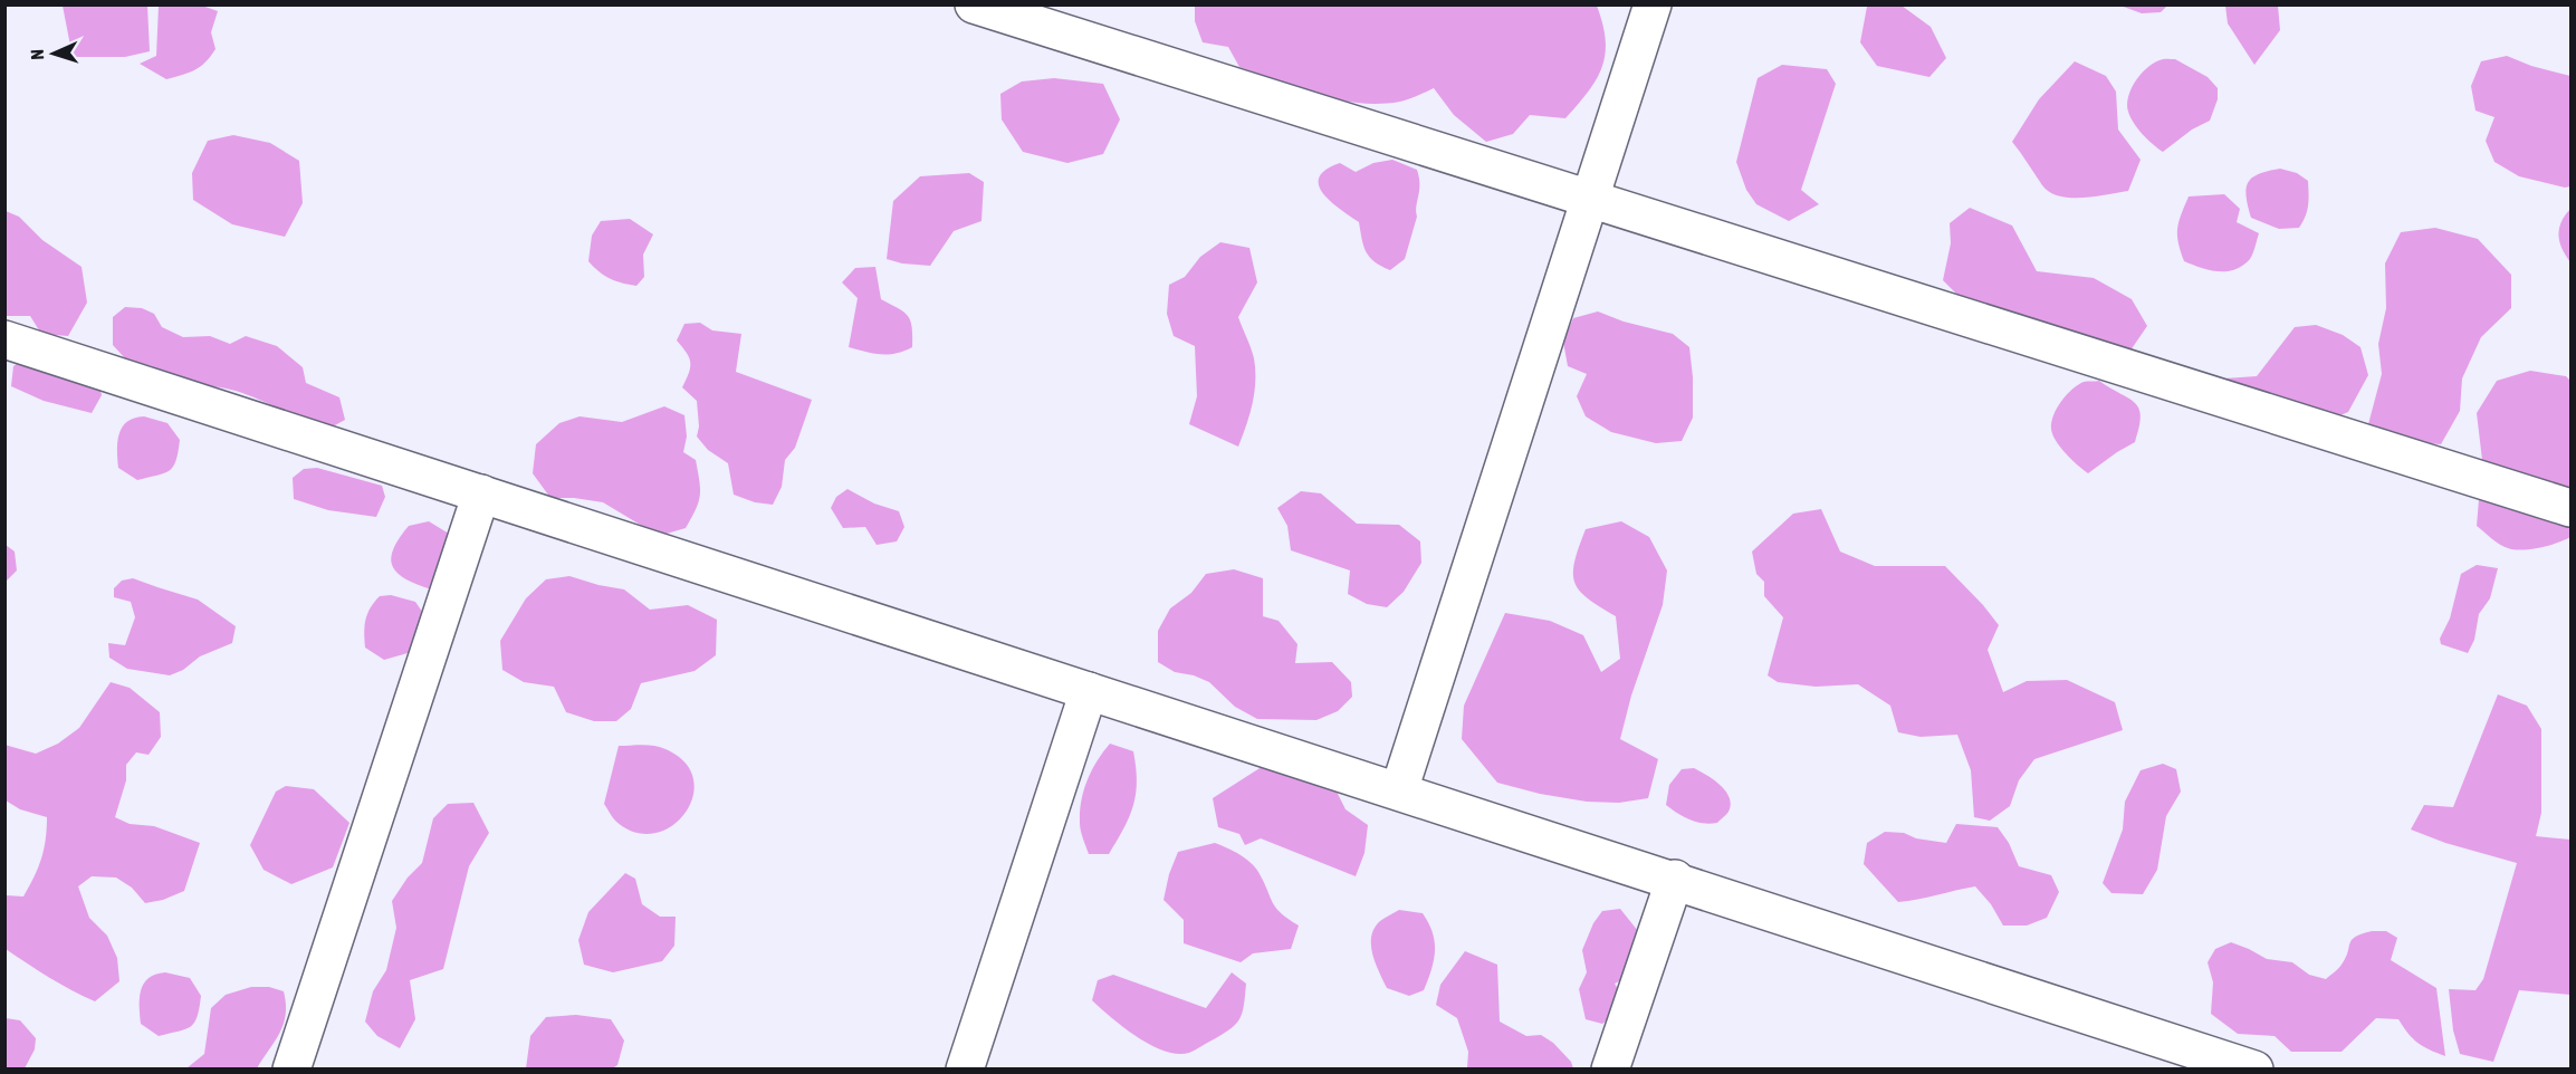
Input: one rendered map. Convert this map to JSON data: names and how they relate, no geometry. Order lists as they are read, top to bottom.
{
  "north": "left"
}
